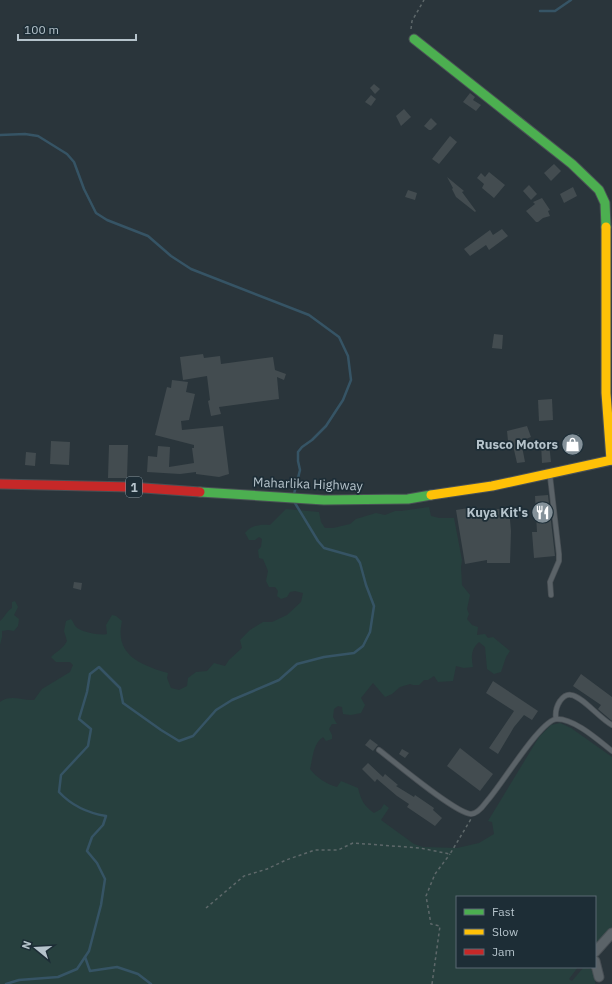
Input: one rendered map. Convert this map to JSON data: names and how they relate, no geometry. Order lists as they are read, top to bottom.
{
  "streets": {
    "main road": ["Maharlika Highway", "1"]
  },
  "places": {
    "shop": ["Rusco Motors"],
    "restaurant": ["Kuya Kit's"]
  },
  "legend": ["Fast", "Slow", "Jam"],
  "scale_bar": "100 m",
  "north": "left"
}
